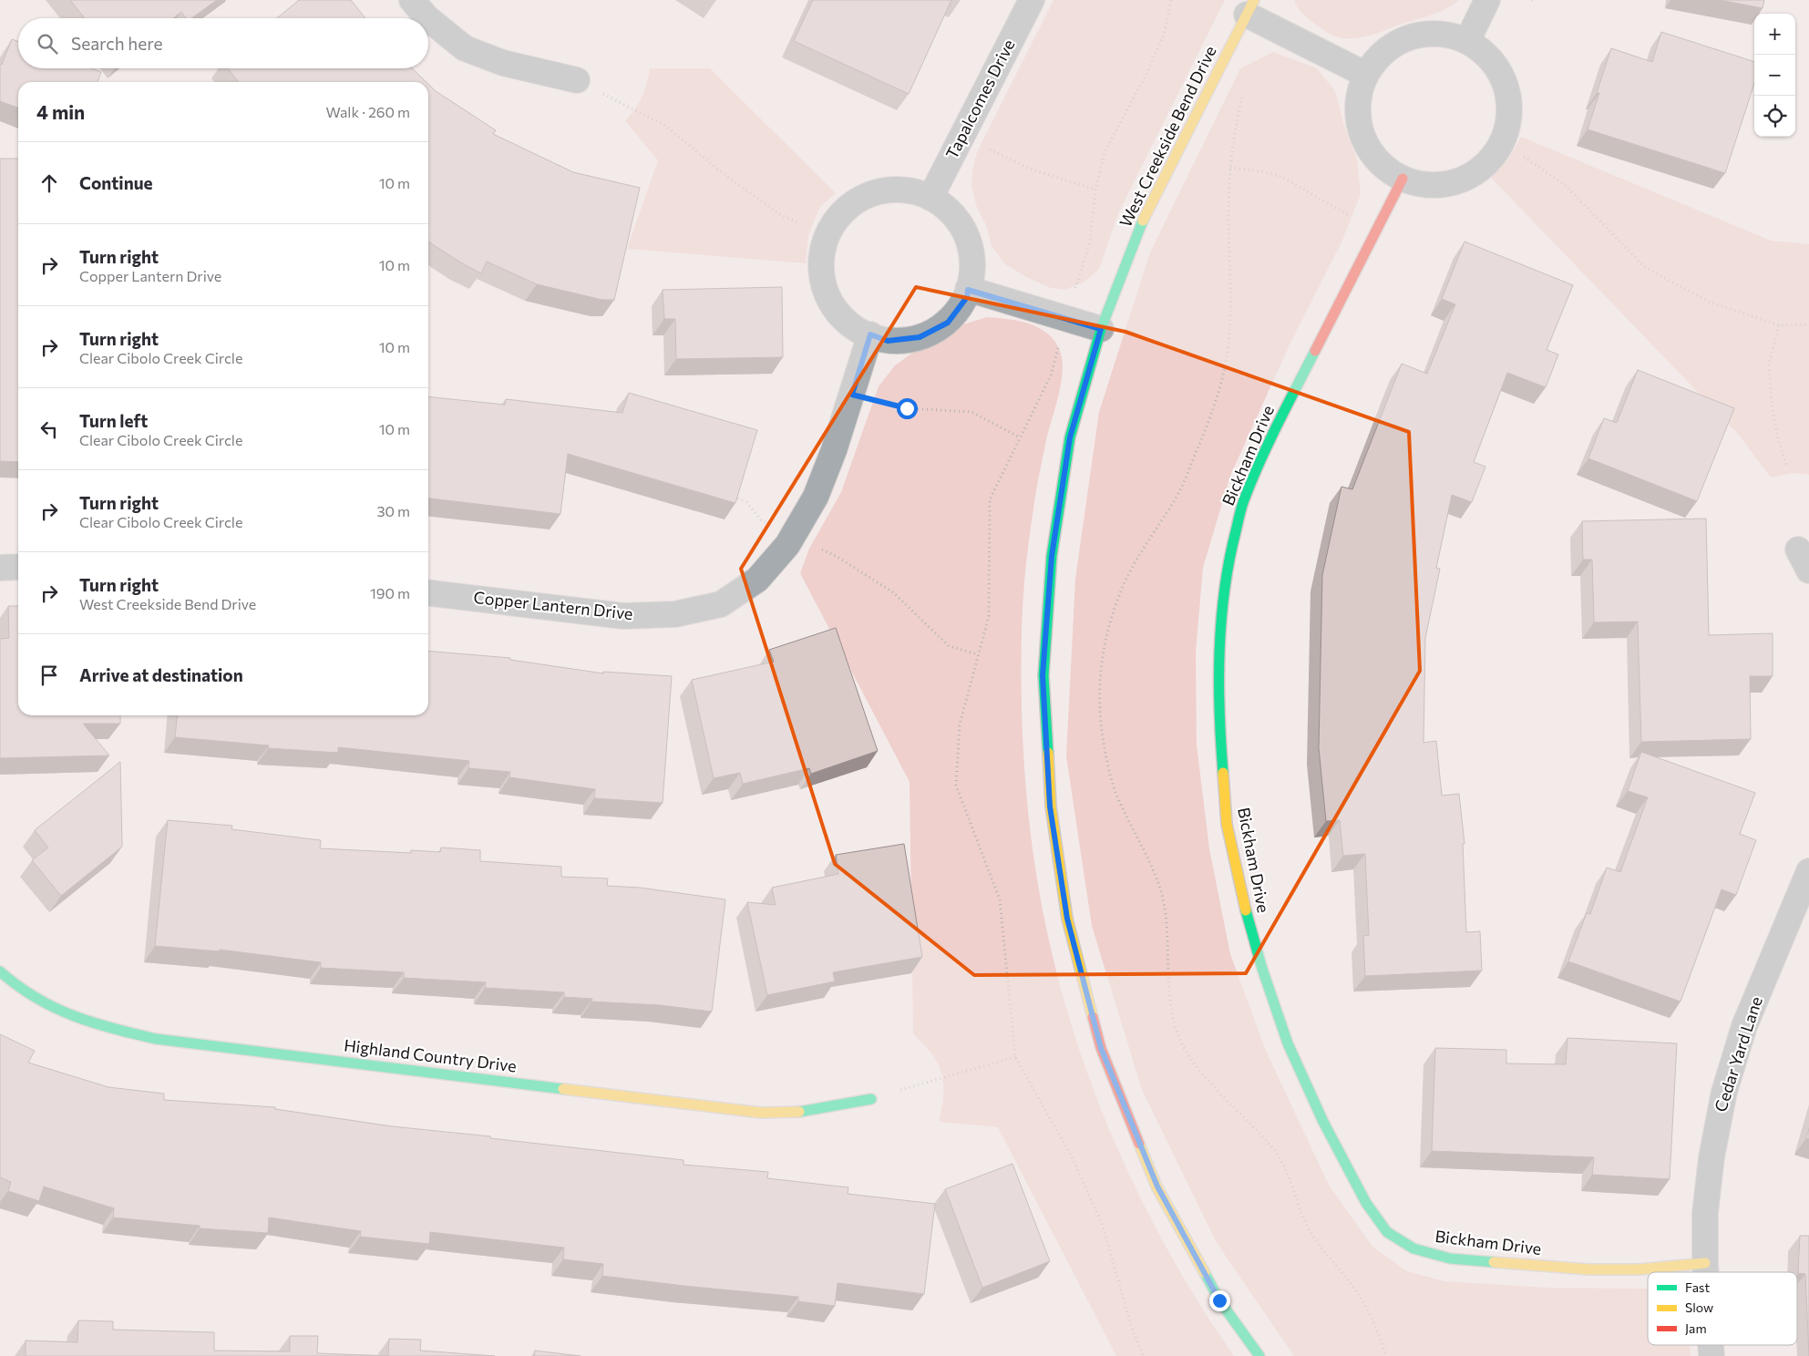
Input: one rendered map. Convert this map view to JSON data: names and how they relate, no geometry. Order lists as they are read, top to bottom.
{
  "streets": {
    "street": [
      "Tapalcomes Drive",
      "West Creekside Bend Drive",
      "Bickham Drive",
      "Copper Lantern Drive",
      "Cedar Yard Lane",
      "Highland Country Drive"
    ]
  },
  "crossings": [
    ["Tapalcomes Drive", "Copper Lantern Drive"],
    ["Bickham Drive", "Cedar Yard Lane"]
  ],
  "legend": ["Fast", "Slow", "Jam"],
  "page": {
    "map_buttons": ["+", "−"],
    "search": "Search here",
    "heading": ["4 min", "Walk · 260 m"],
    "list": [
      ["Continue", "10 m"],
      ["Turn right", "Copper Lantern Drive", "10 m"],
      ["Turn right", "Clear Cibolo Creek Circle", "10 m"],
      ["Turn left", "Clear Cibolo Creek Circle", "10 m"],
      ["Turn right", "Clear Cibolo Creek Circle", "30 m"],
      ["Turn right", "West Creekside Bend Drive", "190 m"],
      "Arrive at destination"
    ]
  }
}
